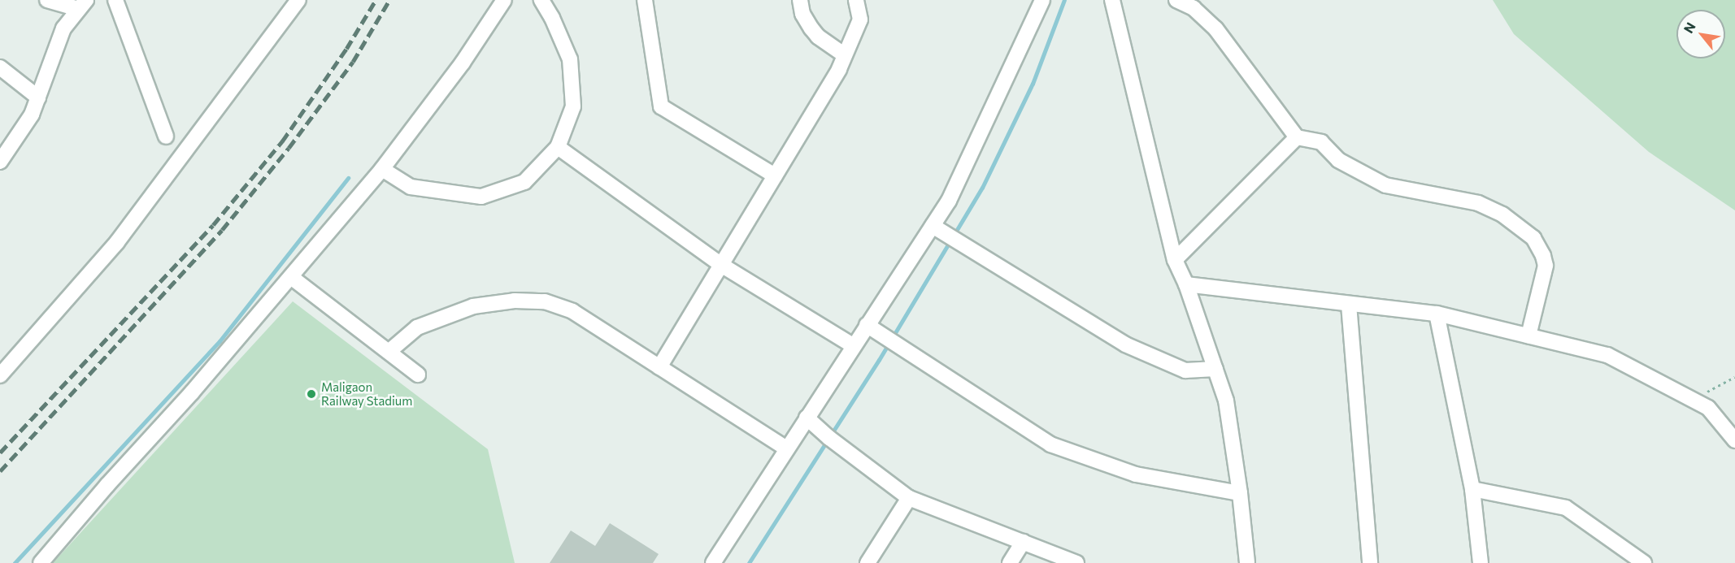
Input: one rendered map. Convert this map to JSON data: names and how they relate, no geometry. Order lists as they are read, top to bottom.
{
  "places": ["Maligaon Railway Stadium"],
  "north": "top left"
}
